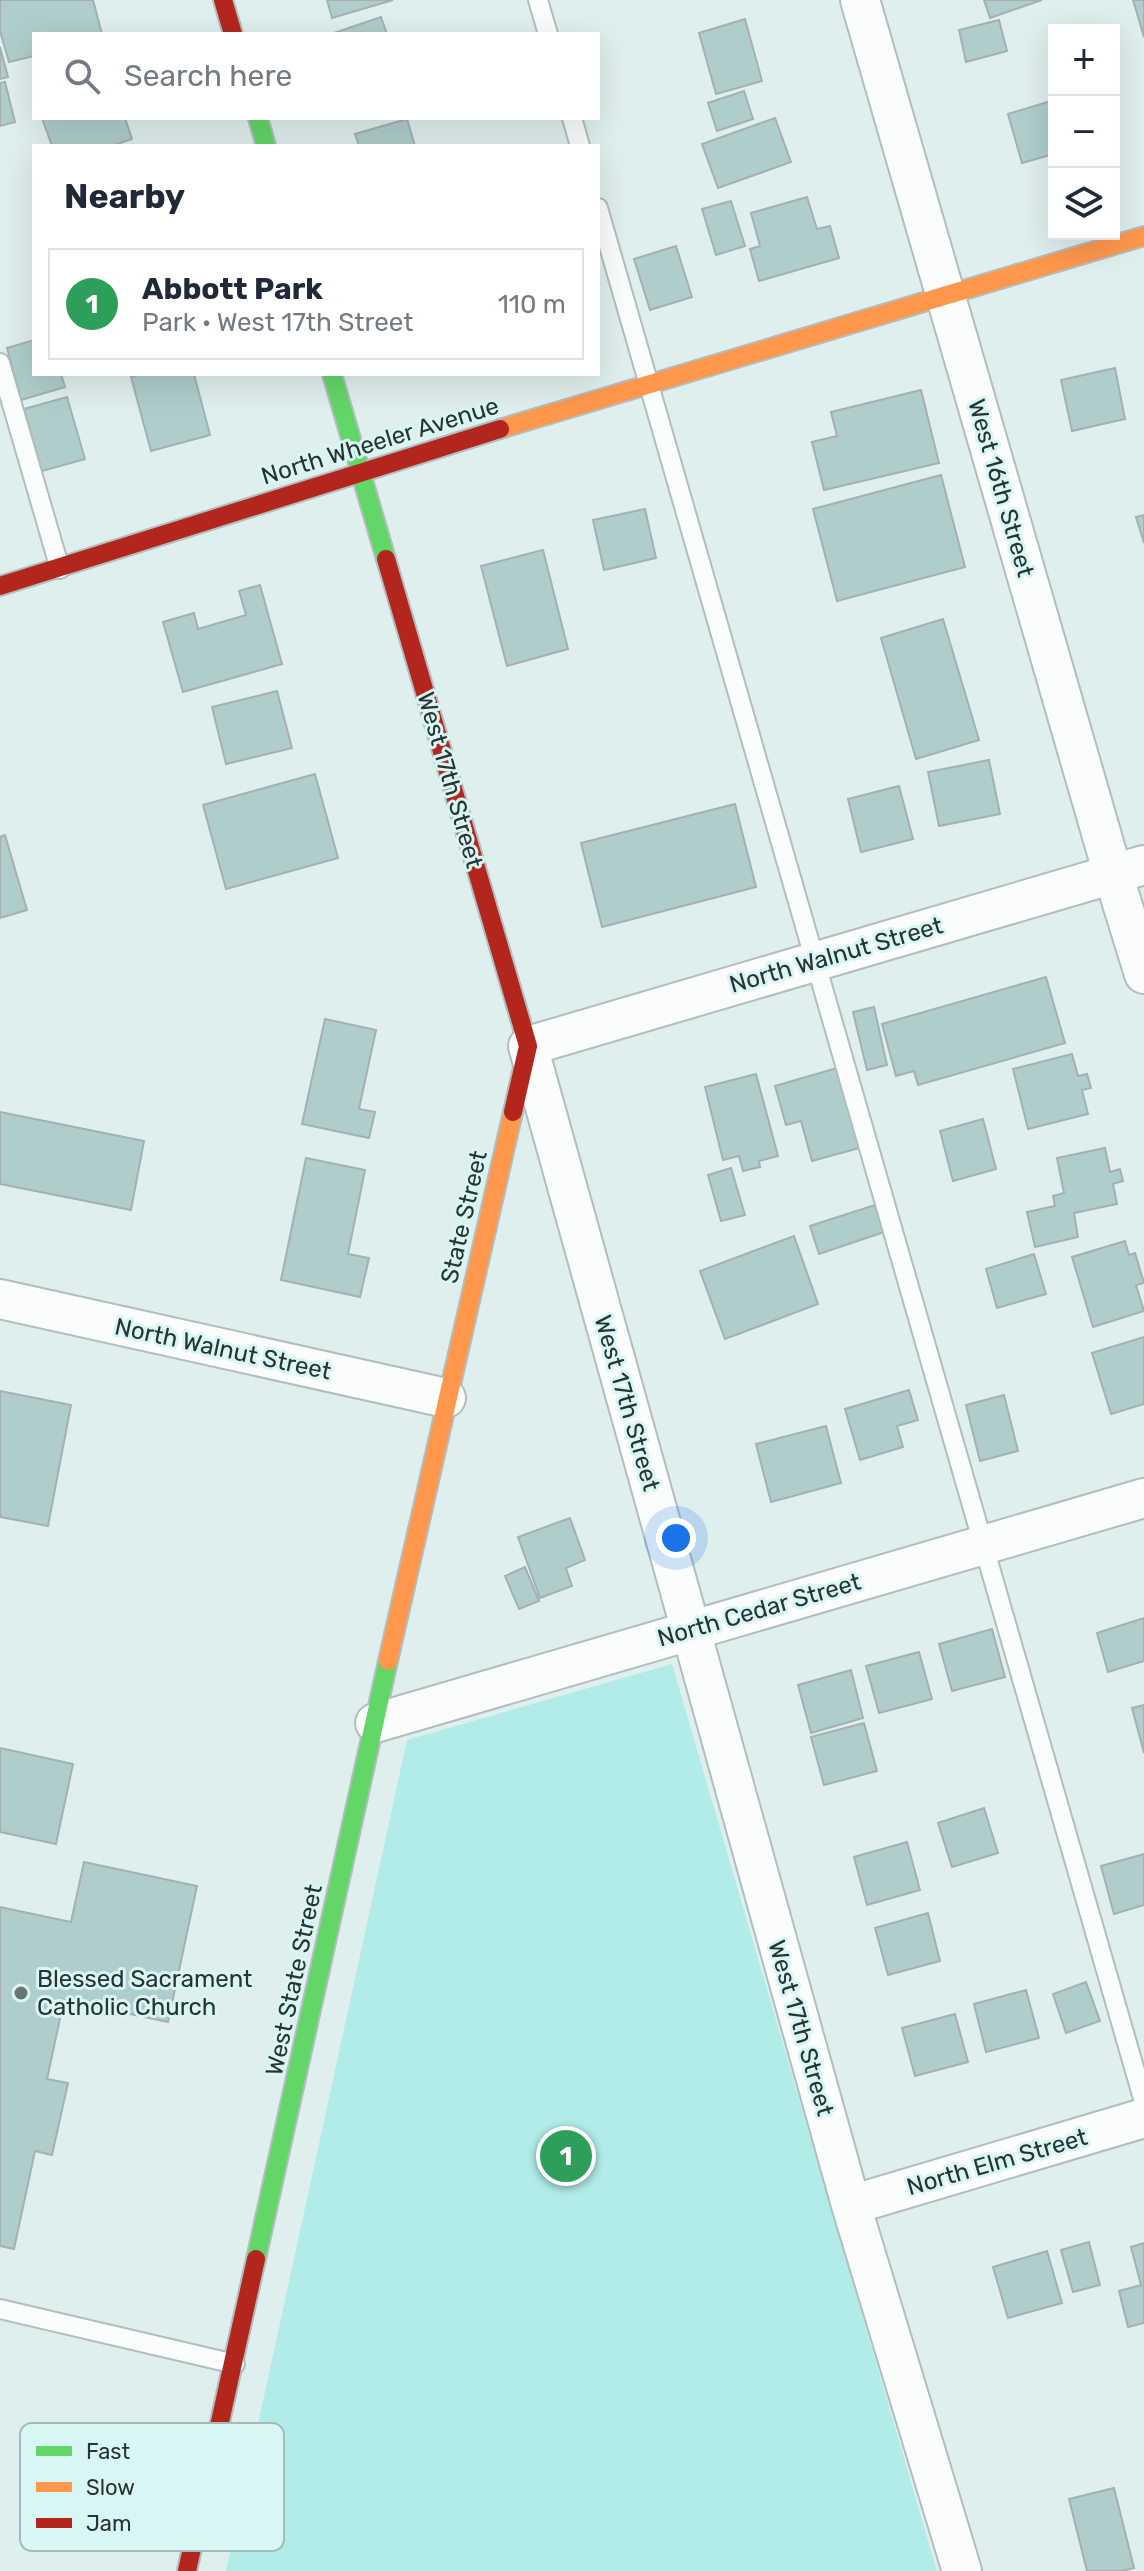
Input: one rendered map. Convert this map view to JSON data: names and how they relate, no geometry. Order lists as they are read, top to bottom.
{
  "streets": {
    "street": [
      "North Wheeler Avenue",
      "West 16th Street",
      "West 17th Street",
      "North Walnut Street",
      "State Street",
      "North Cedar Street",
      "West State Street",
      "North Elm Street"
    ]
  },
  "crossings": [
    ["North Wheeler Avenue", "West 16th Street"],
    ["North Wheeler Avenue", "West 17th Street"],
    ["West 16th Street", "North Walnut Street"],
    ["West 17th Street", "North Walnut Street"],
    ["West 17th Street", "State Street"],
    ["West 17th Street", "North Cedar Street"],
    ["West 17th Street", "North Elm Street"],
    ["North Walnut Street", "State Street"],
    ["North Walnut Street", "West State Street"],
    ["State Street", "West State Street"],
    ["North Cedar Street", "West State Street"]
  ],
  "places": ["Blessed Sacrament Catholic Church"],
  "legend": ["Fast", "Slow", "Jam"],
  "page": {
    "map_buttons": ["+", "−"],
    "search": "Search here",
    "heading": "Nearby",
    "list": [
      {
        "mark": "1",
        "name": "Abbott Park",
        "note": "Park · West 17th Street",
        "value": "110 m"
      }
    ],
    "pins": "1"
  }
}
